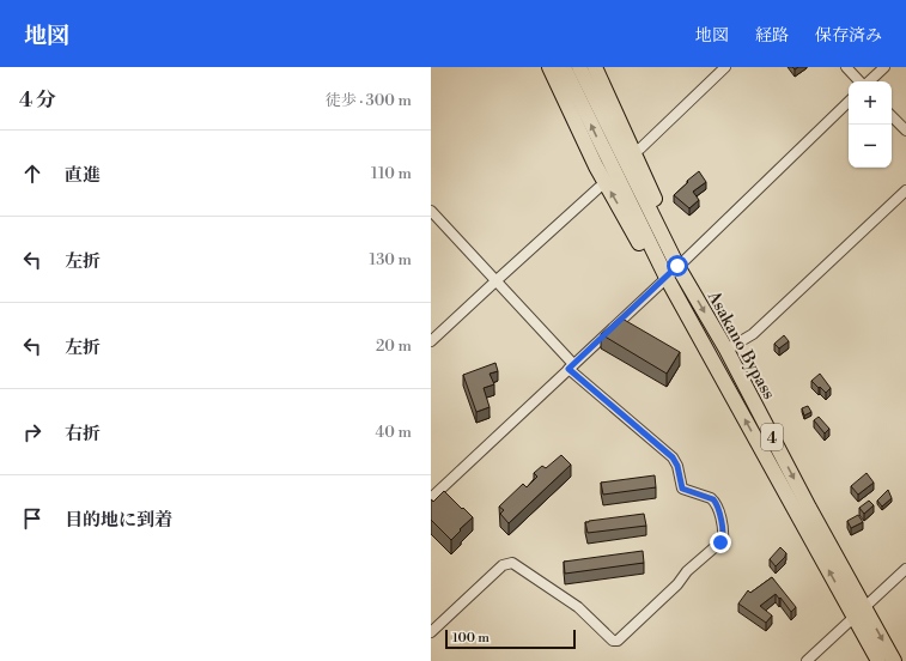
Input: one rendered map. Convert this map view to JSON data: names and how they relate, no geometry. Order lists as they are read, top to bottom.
{
  "streets": {
    "highway": ["Asakano Bypass", "4"]
  },
  "crossings": [
    ["Asakano Bypass", "4"]
  ],
  "scale_bar": "100 m",
  "page": {
    "header": "地図",
    "nav": ["地図", "経路", "保存済み"],
    "heading": ["4 分", "徒歩 · 300 m"],
    "map_buttons": ["+", "−"],
    "list": [
      ["直進", "110 m"],
      ["左折", "130 m"],
      ["左折", "20 m"],
      ["右折", "40 m"],
      "目的地に到着"
    ],
    "scale": "100 m"
  }
}
